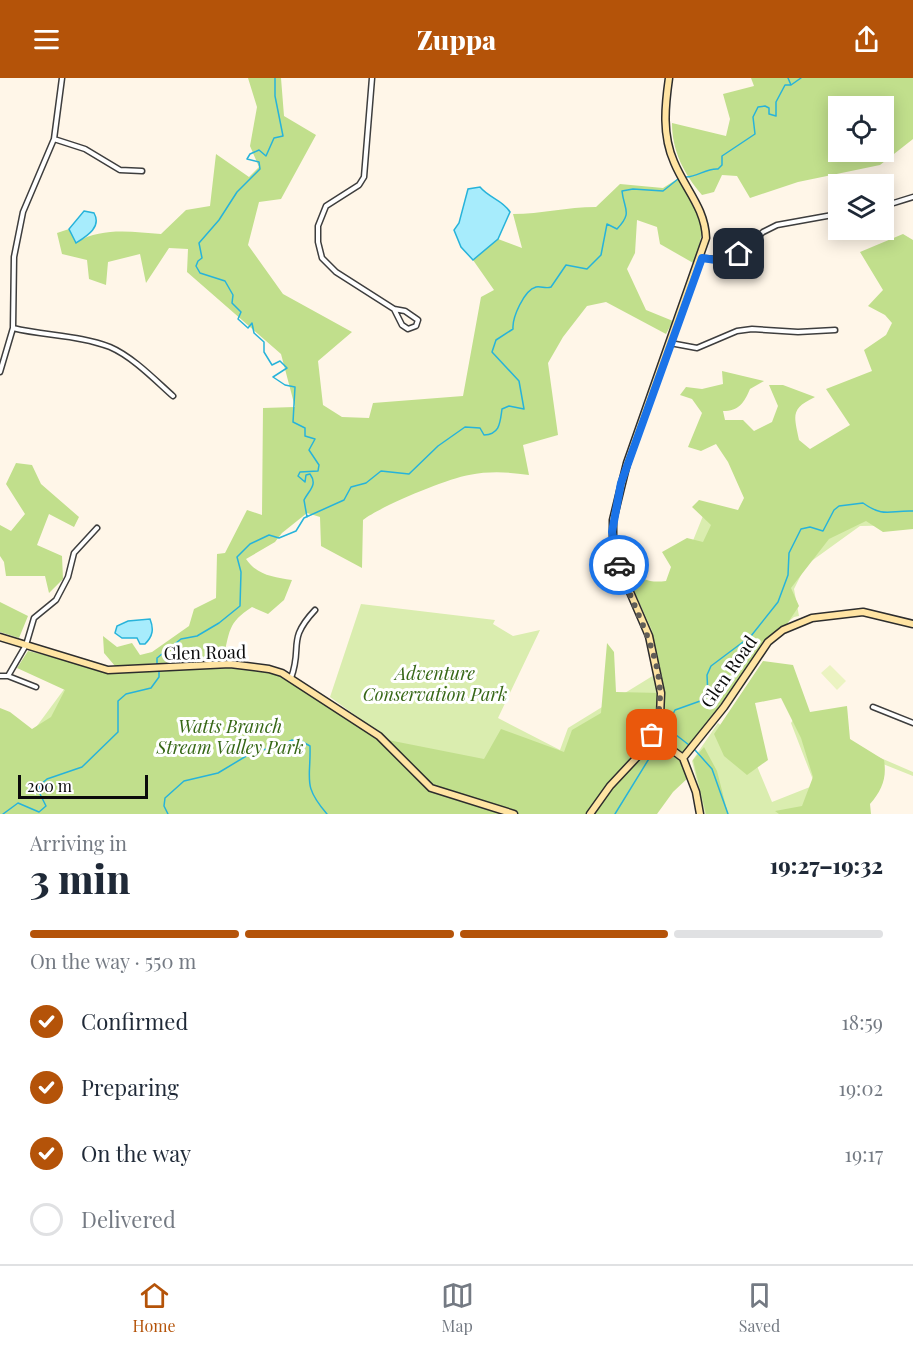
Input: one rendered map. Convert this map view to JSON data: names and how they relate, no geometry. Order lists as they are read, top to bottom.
{
  "streets": {
    "main road": ["Glen Road"]
  },
  "parks": ["Adventure Conservation Park", "Watts Branch Stream Valley Park"],
  "scale_bar": "200 m",
  "page": {
    "header": "Zuppa",
    "scale": "200 m",
    "heading": ["3 min", "Arriving in", "19:27–19:32"],
    "bar": "On the way · 550 m",
    "list": [
      ["Confirmed", "18:59"],
      ["Preparing", "19:02"],
      ["On the way", "19:17"],
      "Delivered"
    ],
    "tabs": ["Home", "Map", "Saved"]
  }
}
